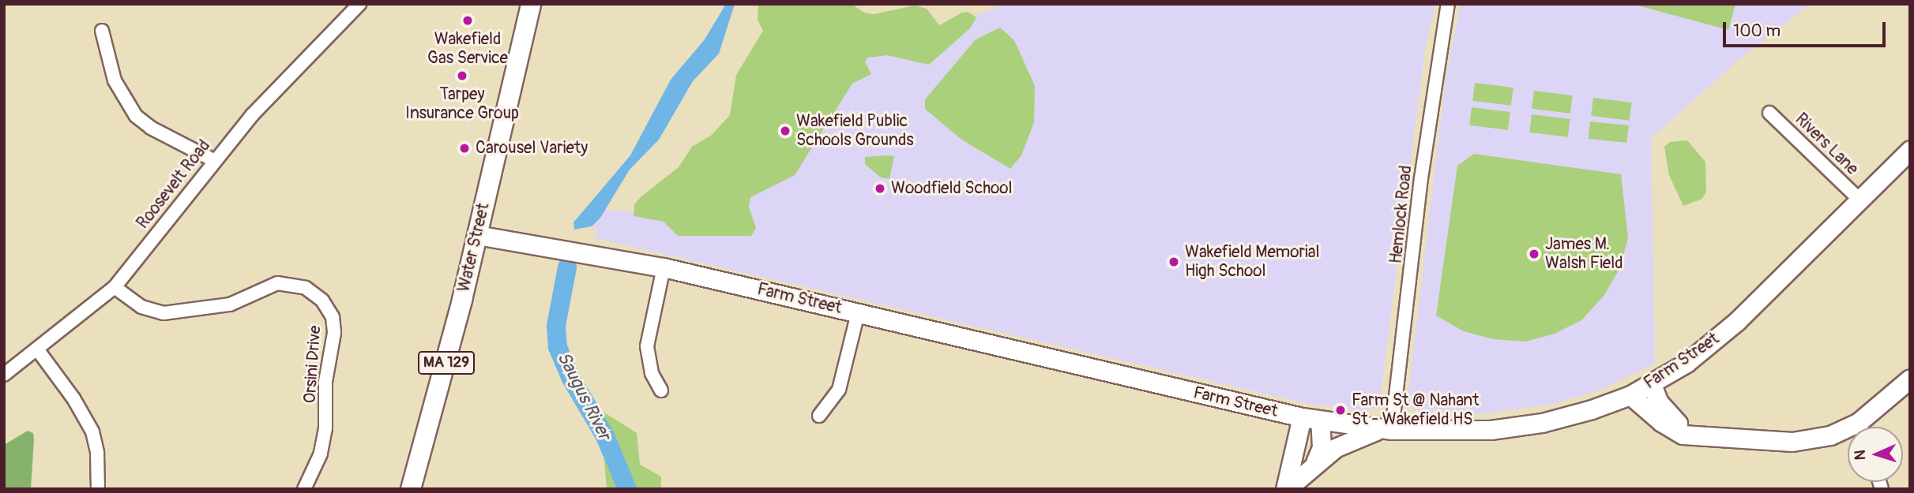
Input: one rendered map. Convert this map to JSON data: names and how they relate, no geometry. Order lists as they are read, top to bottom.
{
  "streets": {
    "main road": ["Water Street", "Farm Street", "MA 129"],
    "street": [
      "Rivers Lane",
      "Roosevelt Road",
      "Hemlock Road",
      "Orsini Drive"
    ]
  },
  "crossings": [
    ["Rivers Lane", "Farm Street"],
    ["Roosevelt Road", "Orsini Drive"],
    ["Hemlock Road", "Farm Street"],
    ["Water Street", "Farm Street"]
  ],
  "water": ["Saugus River"],
  "places": [
    "Wakefield Gas Service",
    "Tarpey Insurance Group",
    "Wakefield Public Schools Grounds",
    "Carousel Variety",
    "Woodfield School",
    "James M. Walsh Field",
    "Wakefield Memorial High School",
    "Farm St @ Nahant St - Wakefield HS"
  ],
  "scale_bar": "100 m",
  "north": "left"
}
